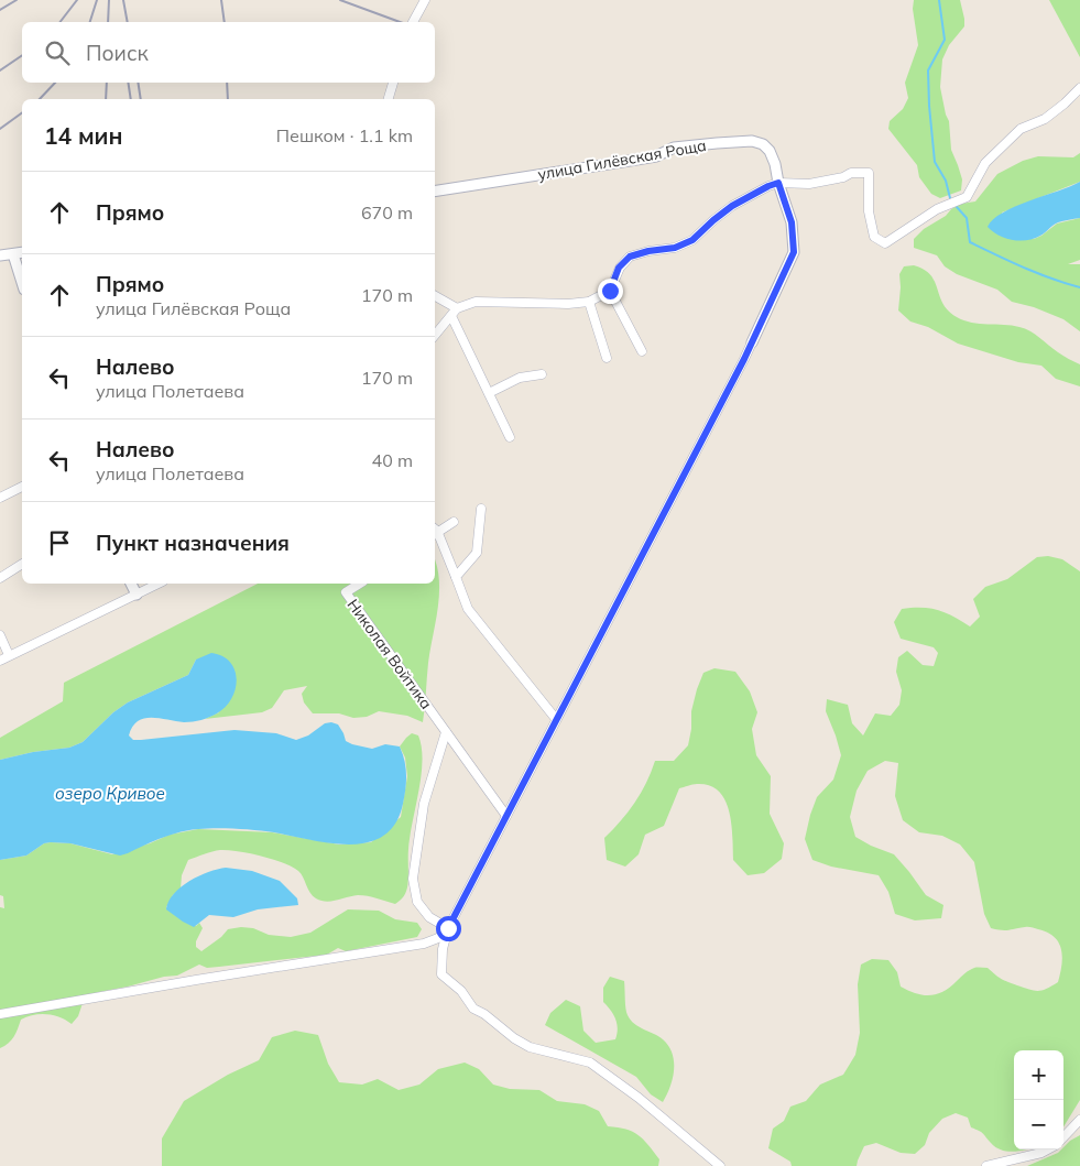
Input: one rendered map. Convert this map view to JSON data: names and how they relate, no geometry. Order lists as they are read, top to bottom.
{
  "streets": {
    "street": ["улица Гилёвская Роща", "Николая Войтика"]
  },
  "water": ["озеро Кривое"],
  "page": {
    "search": "Поиск",
    "heading": ["14 мин", "Пешком · 1.1 km"],
    "list": [
      ["Прямо", "670 m"],
      ["Прямо", "улица Гилёвская Роща", "170 m"],
      ["Налево", "улица Полетаева", "170 m"],
      ["Налево", "улица Полетаева", "40 m"],
      "Пункт назначения"
    ],
    "map_buttons": ["+", "−"]
  }
}
